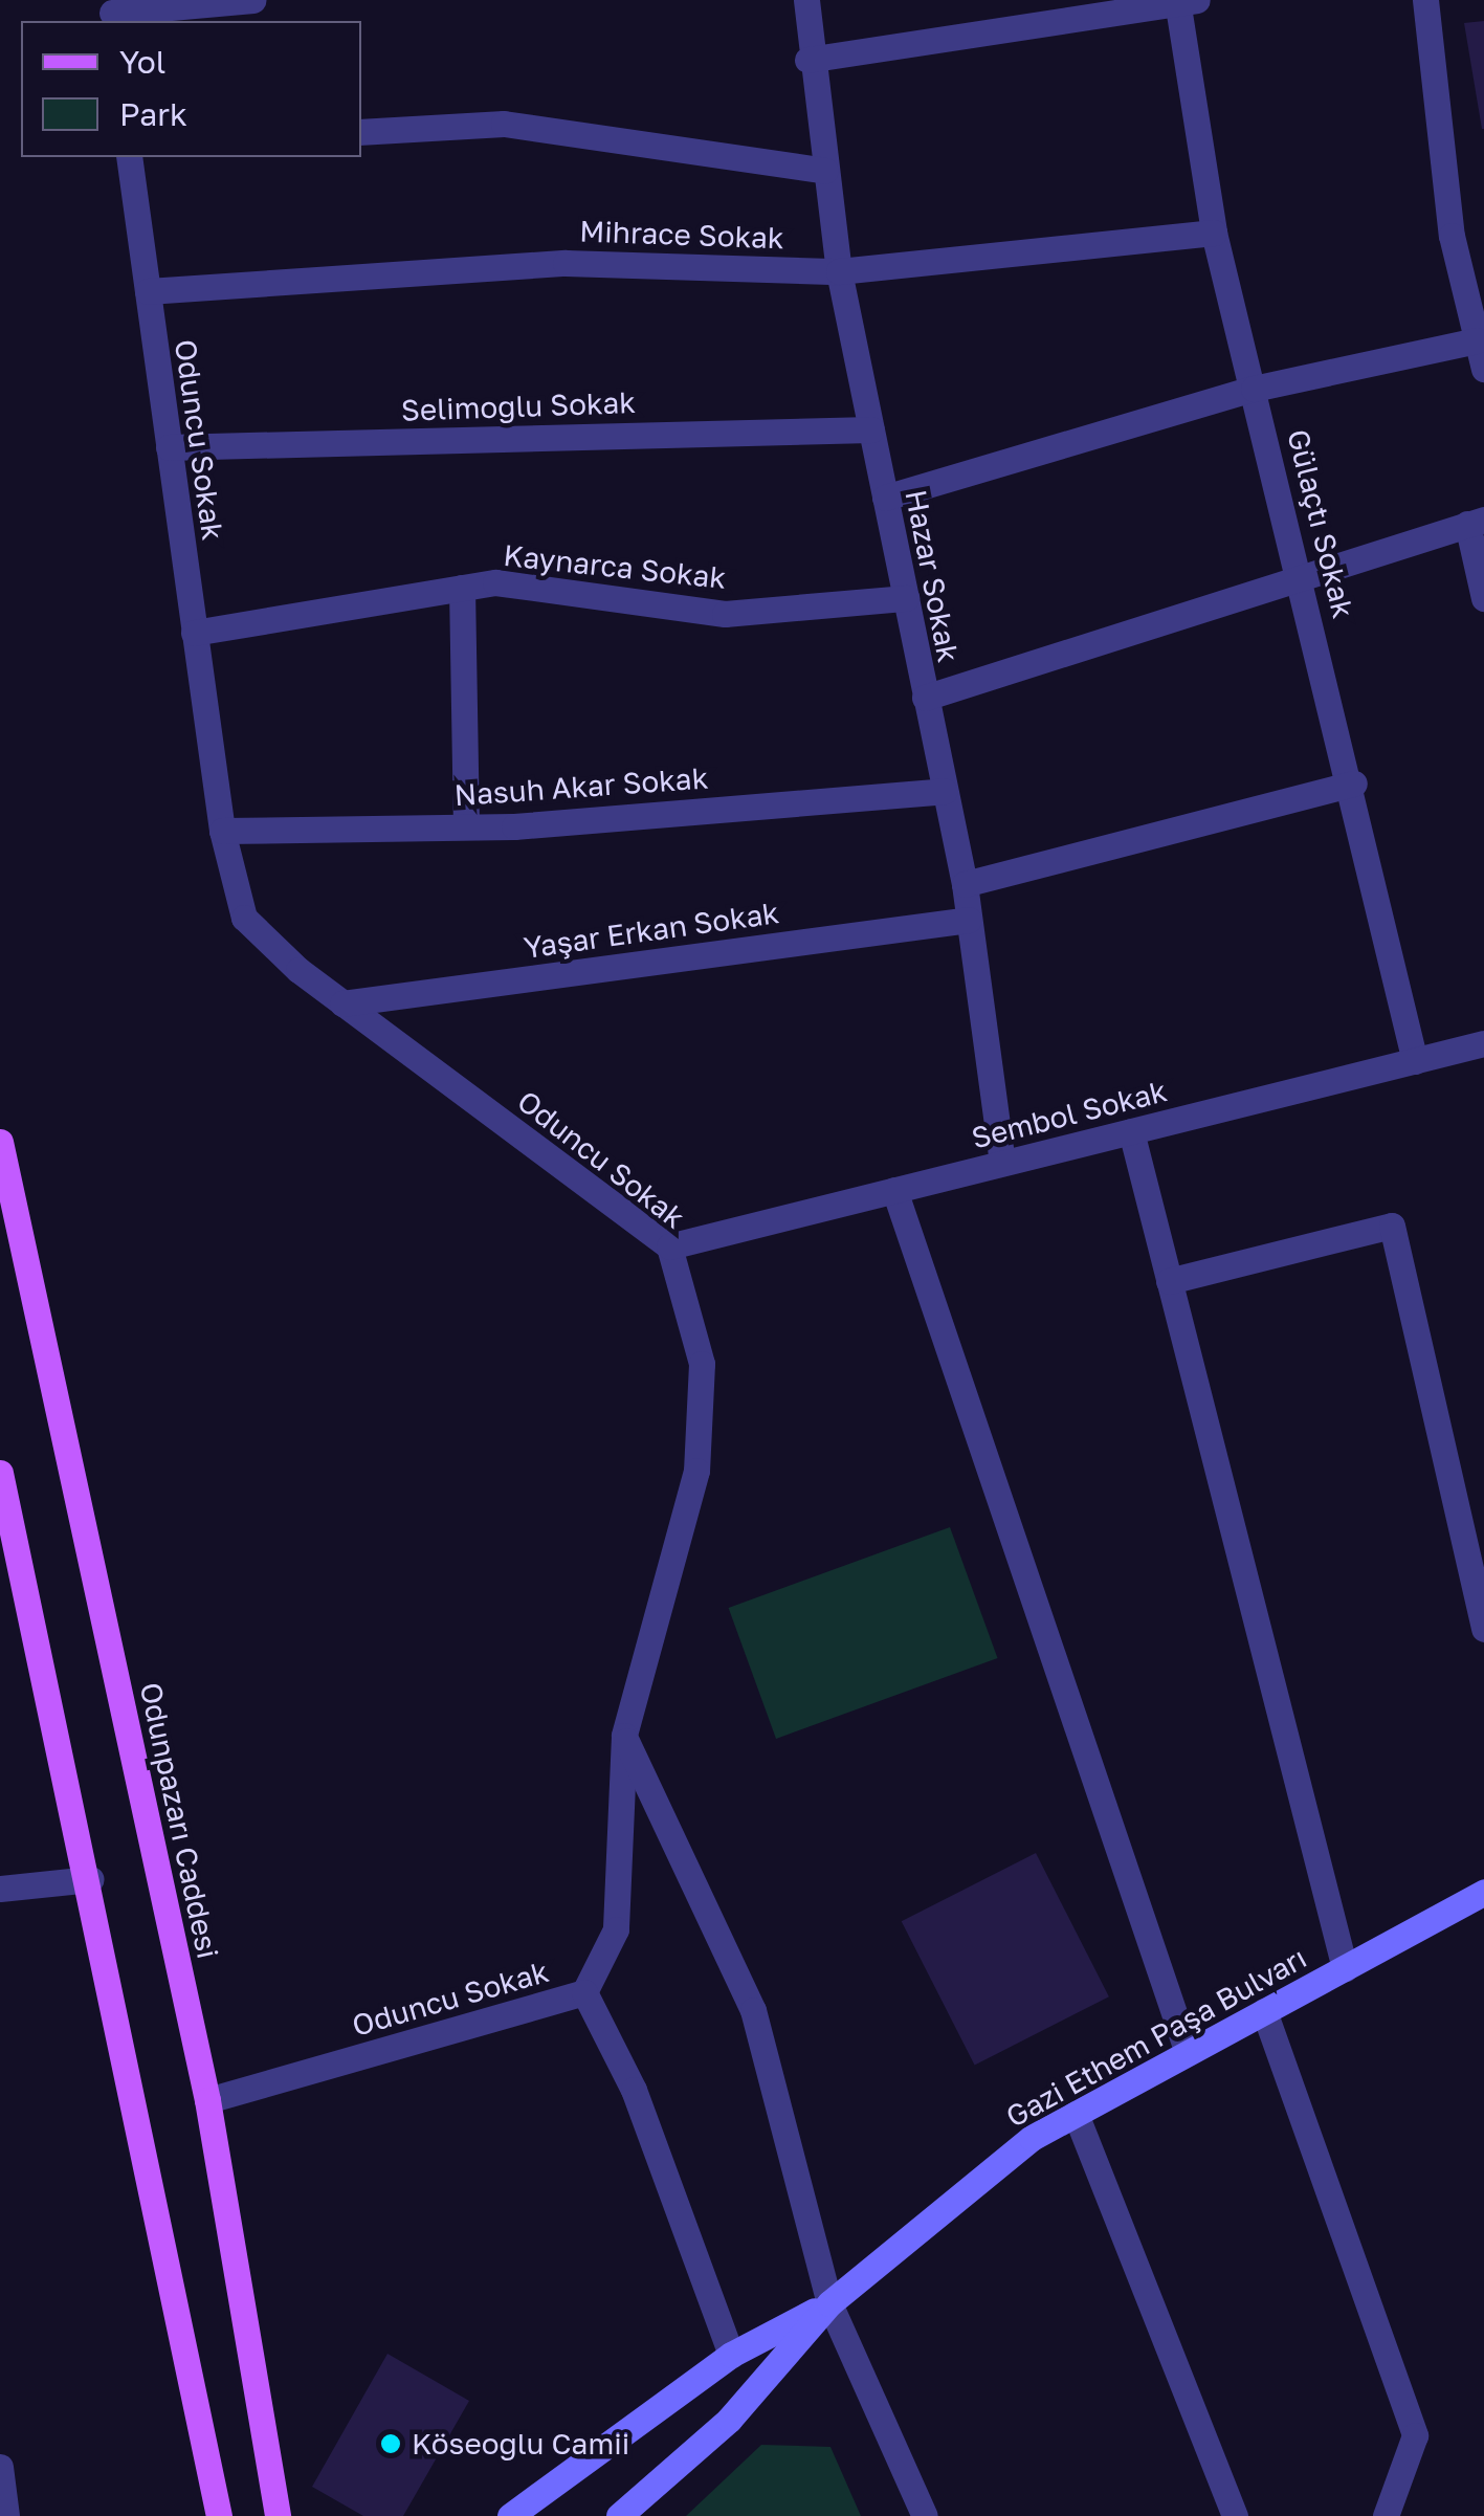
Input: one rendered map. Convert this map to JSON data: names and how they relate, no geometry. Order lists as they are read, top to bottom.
{
  "streets": {
    "main road": ["Odunpazarı Caddesi", "Gazi Ethem Paşa Bulvarı"],
    "street": [
      "Mihrace Sokak",
      "Selimoğlu Sokak",
      "Oduncu Sokak",
      "Gülaçtı Sokak",
      "Kaynarca Sokak",
      "Hazar Sokak",
      "Nasuh Akar Sokak",
      "Yaşar Erkan Sokak",
      "Sembol Sokak"
    ]
  },
  "crossings": [
    ["Mihrace Sokak", "Oduncu Sokak"],
    ["Mihrace Sokak", "Gülaçtı Sokak"],
    ["Mihrace Sokak", "Hazar Sokak"],
    ["Selimoğlu Sokak", "Oduncu Sokak"],
    ["Selimoğlu Sokak", "Hazar Sokak"],
    ["Oduncu Sokak", "Kaynarca Sokak"],
    ["Oduncu Sokak", "Nasuh Akar Sokak"],
    ["Oduncu Sokak", "Yaşar Erkan Sokak"],
    ["Oduncu Sokak", "Sembol Sokak"],
    ["Oduncu Sokak", "Odunpazarı Caddesi"],
    ["Gülaçtı Sokak", "Sembol Sokak"],
    ["Kaynarca Sokak", "Hazar Sokak"],
    ["Hazar Sokak", "Nasuh Akar Sokak"],
    ["Hazar Sokak", "Yaşar Erkan Sokak"],
    ["Hazar Sokak", "Sembol Sokak"]
  ],
  "places": ["Köseoğlu Camii"],
  "legend": ["Yol", "Park"]
}
